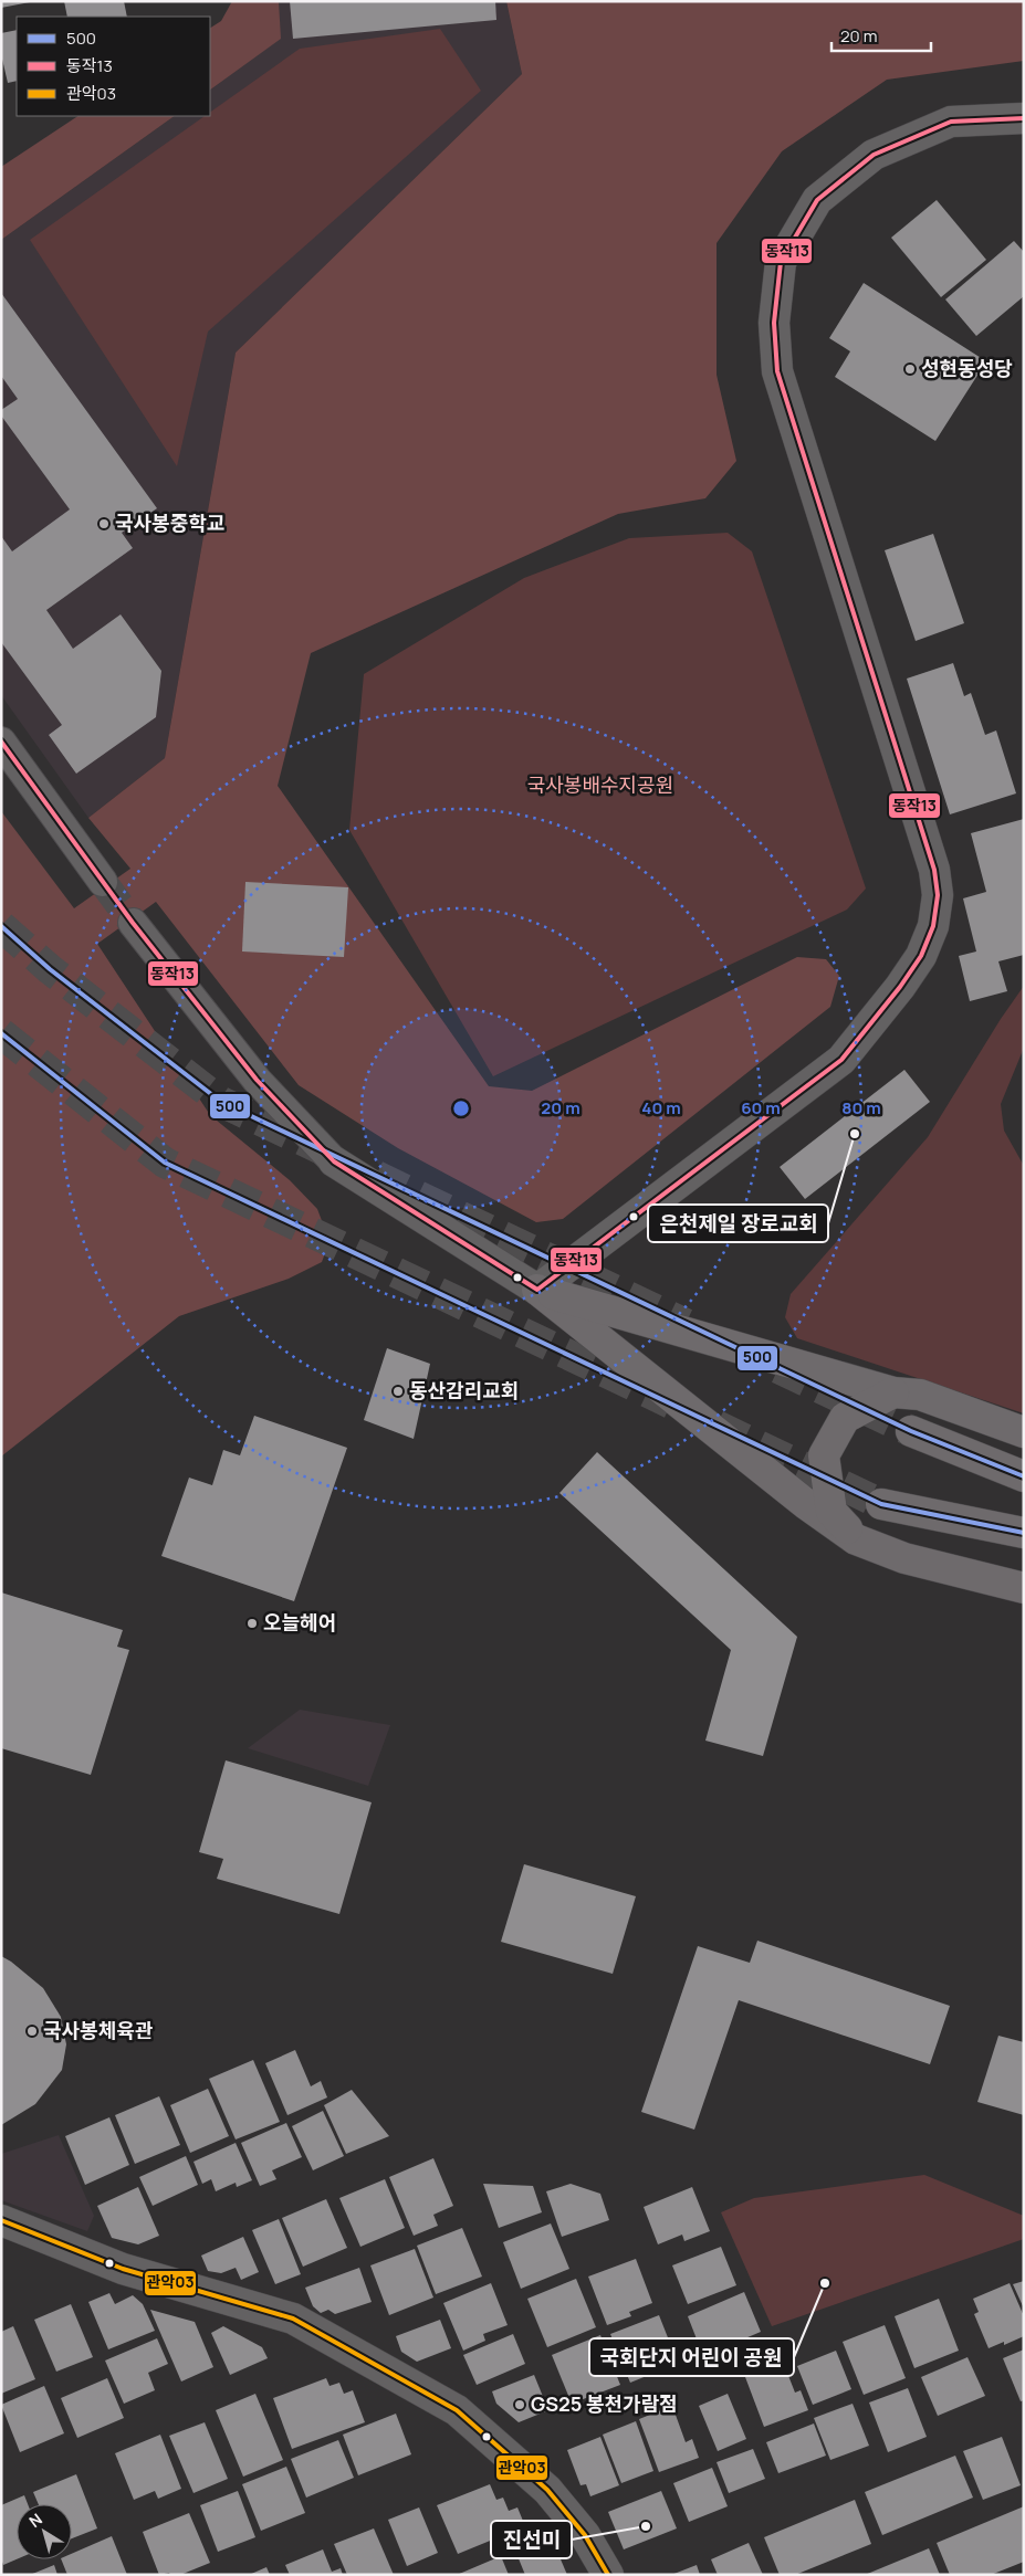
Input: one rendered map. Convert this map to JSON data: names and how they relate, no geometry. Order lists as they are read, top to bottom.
{
  "parks": ["국사봉배수지공원"],
  "places": [
    "성현동성당",
    "국사봉중학교",
    "은천제일 장로교회",
    "동산감리교회",
    "오늘헤어",
    "국사봉체육관",
    "국회단지 어린이 공원",
    "GS25 봉천가람점",
    "진선미"
  ],
  "lines": ["transit line 동작13", "transit line 500", "transit line 관악03"],
  "legend": ["500", "동작13", "관악03"],
  "scale_bar": "20 m",
  "north": "top left",
  "rings": [
    "20 m",
    "40 m",
    "60 m",
    "80 m"
  ]
}
